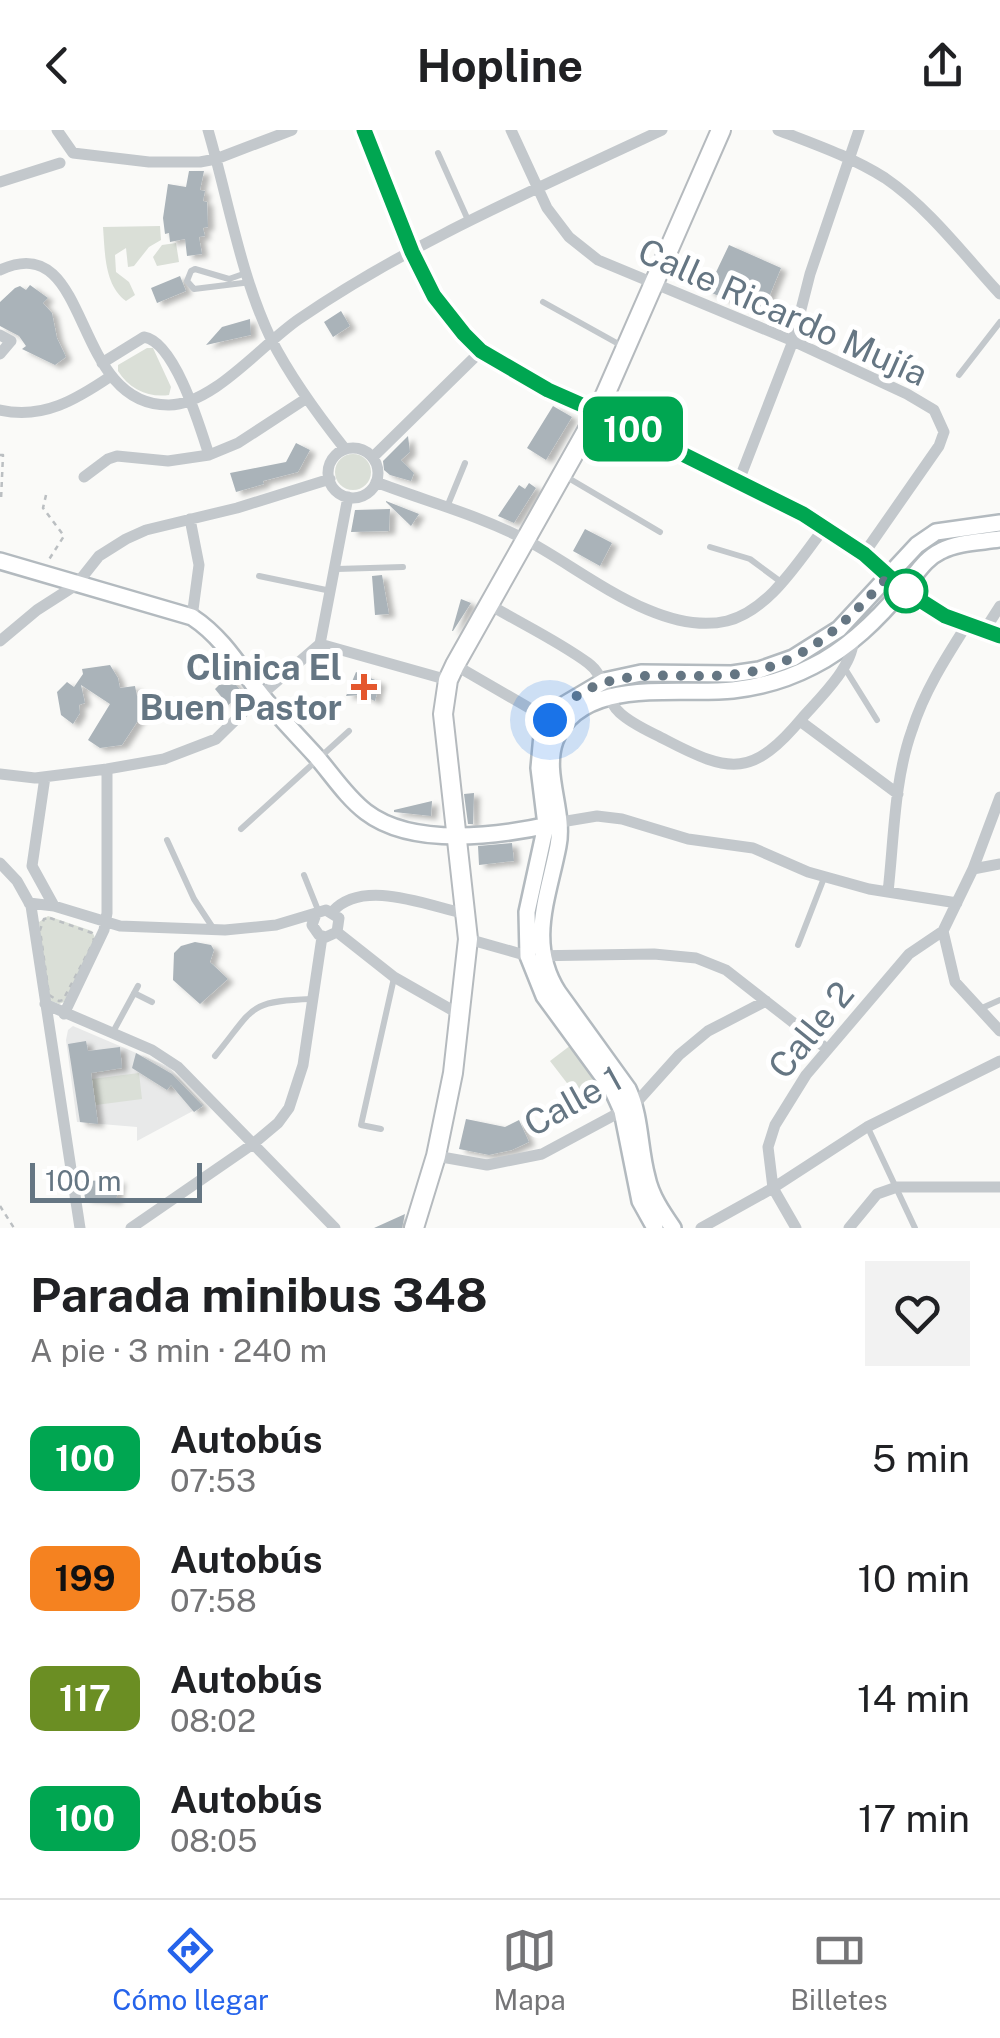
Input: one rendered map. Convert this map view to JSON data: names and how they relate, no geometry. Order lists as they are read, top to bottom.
{
  "streets": {
    "street": ["Calle Ricardo Mujía", "Calle 2", "Calle 1"]
  },
  "places": {
    "health": ["Clinica El Buen Pastor"]
  },
  "lines": ["bus line 100"],
  "scale_bar": "100 m",
  "page": {
    "header": "Hopline",
    "on_map": "100",
    "scale": "100 m",
    "heading": ["Parada minibus 348", "A pie · 3 min · 240 m"],
    "list": [
      {
        "mark": "100",
        "name": "Autobús",
        "note": "07:53",
        "value": "5 min"
      },
      {
        "mark": "199",
        "name": "Autobús",
        "note": "07:58",
        "value": "10 min"
      },
      {
        "mark": "117",
        "name": "Autobús",
        "note": "08:02",
        "value": "14 min"
      },
      {
        "mark": "100",
        "name": "Autobús",
        "note": "08:05",
        "value": "17 min"
      }
    ],
    "tabs": ["Cómo llegar", "Mapa", "Billetes"]
  }
}
